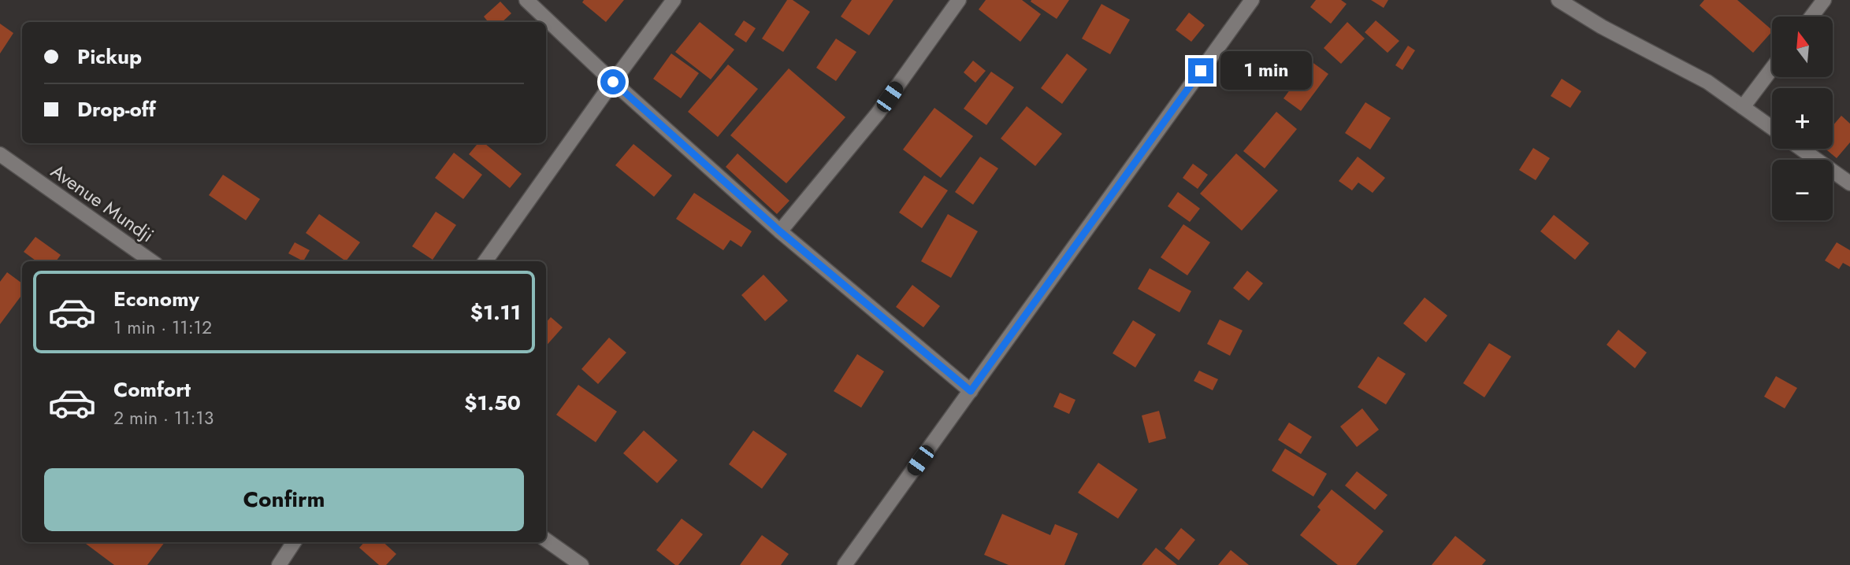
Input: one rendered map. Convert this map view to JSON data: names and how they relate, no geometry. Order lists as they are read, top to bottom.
{
  "streets": {
    "street": ["Avenue Mundji"]
  },
  "north": "top",
  "page": {
    "map_buttons": ["+", "−"],
    "banner": ["Pickup", "Drop-off"],
    "bubble": "1 min",
    "list": [
      {
        "name": "Economy",
        "note": "1 min · 11:12",
        "value": "$1.11"
      },
      {
        "name": "Comfort",
        "note": "2 min · 11:13",
        "value": "$1.50"
      }
    ],
    "buttons": "Confirm"
  }
}
